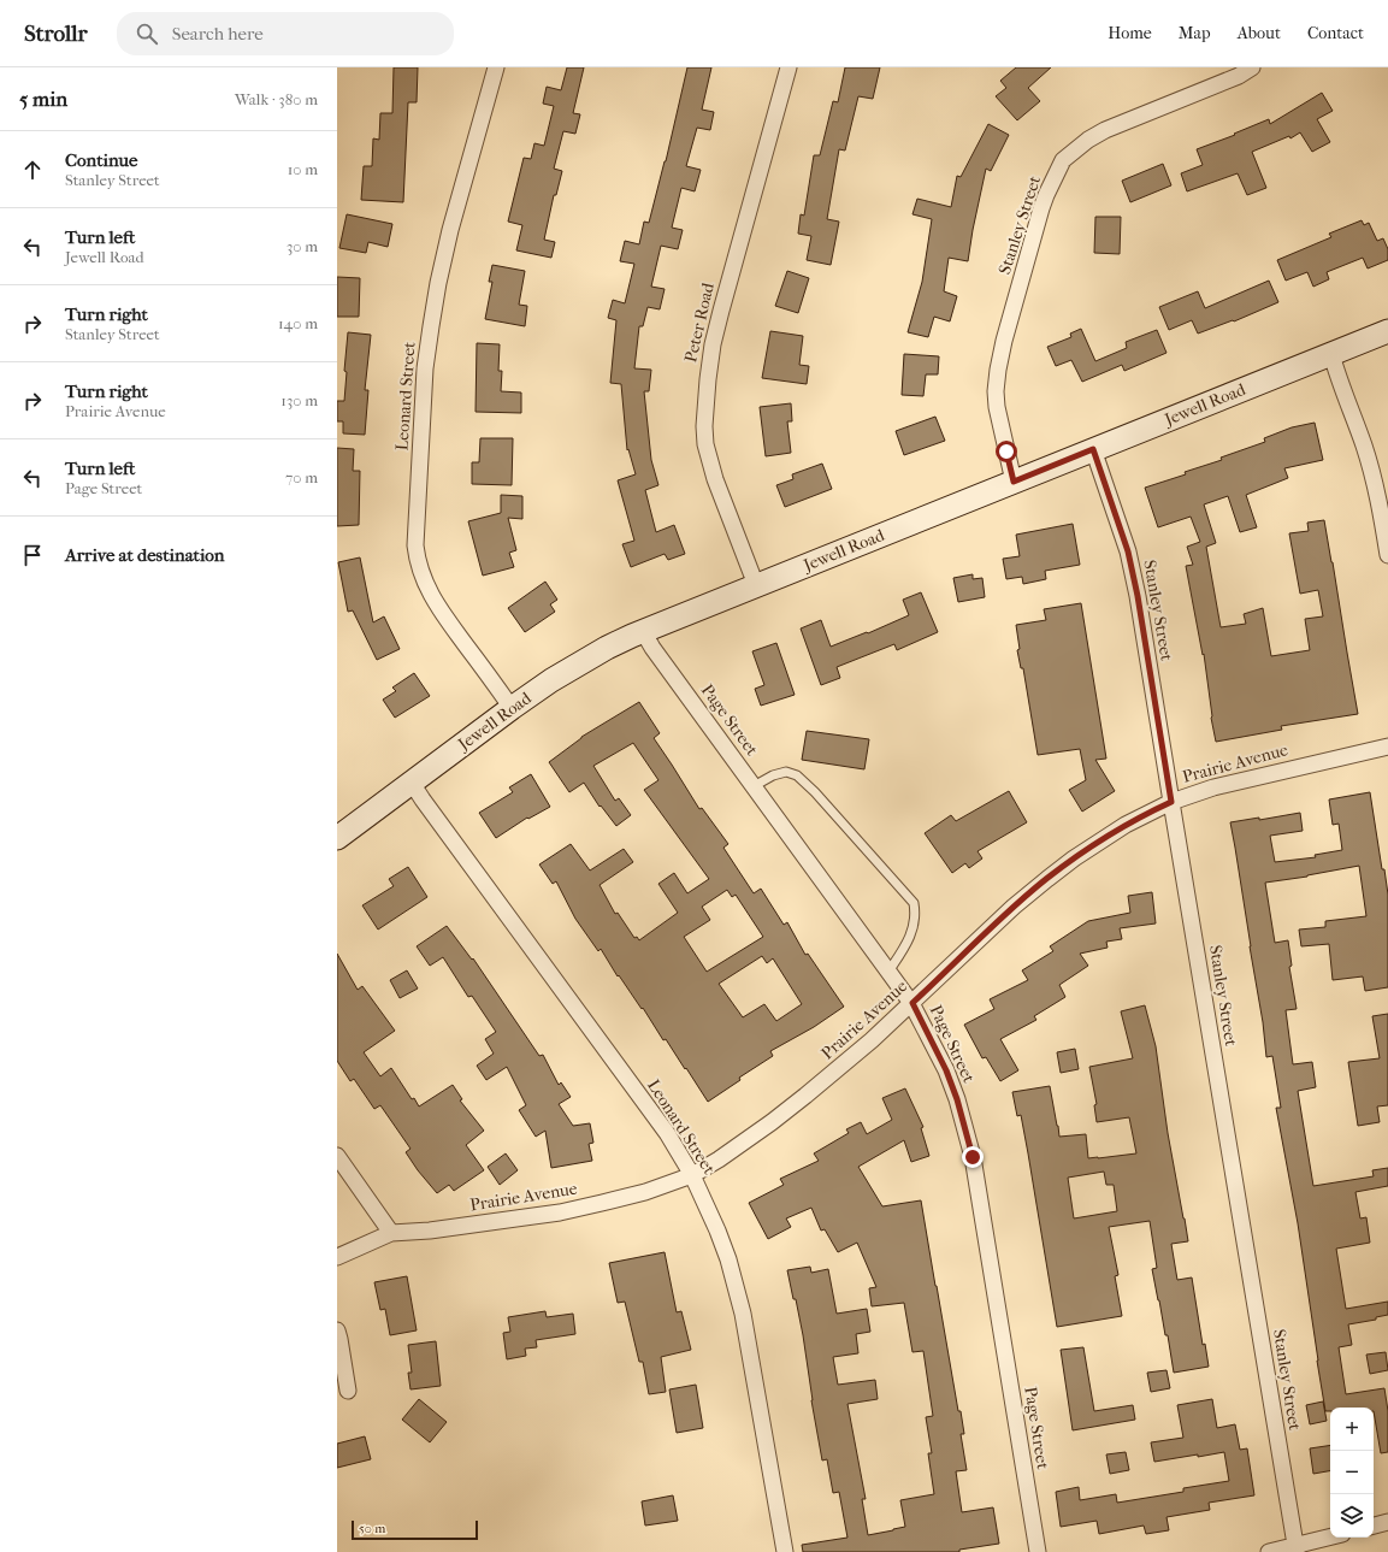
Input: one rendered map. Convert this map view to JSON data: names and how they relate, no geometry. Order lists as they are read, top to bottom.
{
  "streets": {
    "street": [
      "Stanley Street",
      "Peter Road",
      "Leonard Street",
      "Jewell Road",
      "Page Street",
      "Prairie Avenue"
    ]
  },
  "crossings": [
    ["Stanley Street", "Jewell Road"],
    ["Stanley Street", "Prairie Avenue"],
    ["Peter Road", "Jewell Road"],
    ["Leonard Street", "Jewell Road"],
    ["Leonard Street", "Prairie Avenue"],
    ["Jewell Road", "Page Street"],
    ["Page Street", "Prairie Avenue"]
  ],
  "scale_bar": "50 m",
  "page": {
    "header": "Strollr",
    "search": "Search here",
    "nav": [
      "Home",
      "Map",
      "About",
      "Contact"
    ],
    "heading": ["5 min", "Walk · 380 m"],
    "list": [
      ["Continue", "Stanley Street", "10 m"],
      ["Turn left", "Jewell Road", "30 m"],
      ["Turn right", "Stanley Street", "140 m"],
      ["Turn right", "Prairie Avenue", "130 m"],
      ["Turn left", "Page Street", "70 m"],
      "Arrive at destination"
    ],
    "map_buttons": ["+", "−"],
    "scale": "50 m"
  }
}
